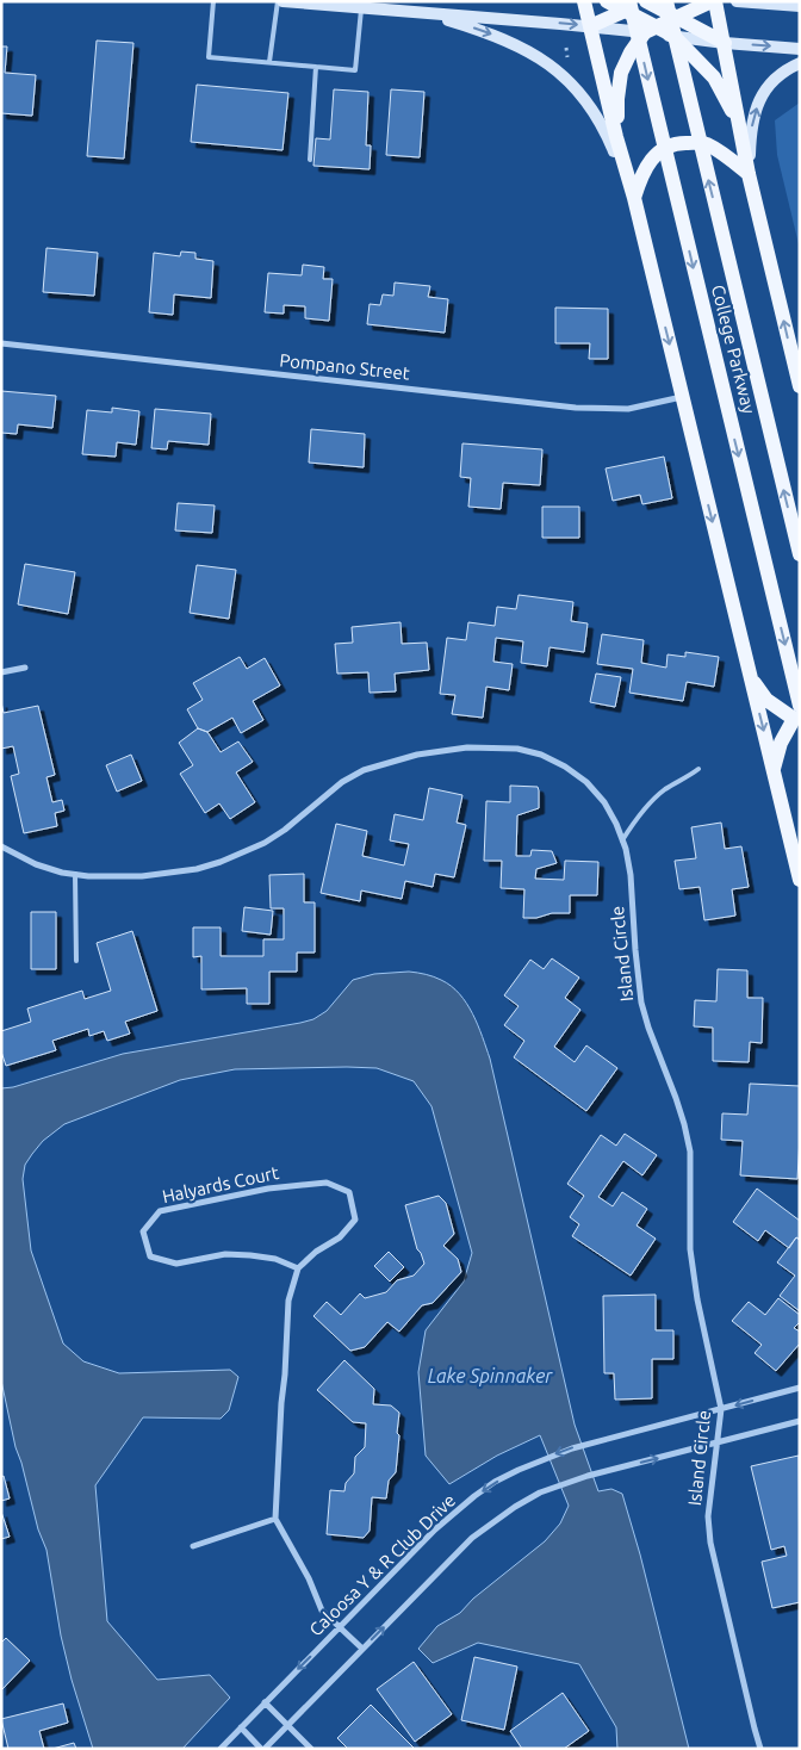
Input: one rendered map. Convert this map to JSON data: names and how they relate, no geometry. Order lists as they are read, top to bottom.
{
  "streets": {
    "main road": ["College Parkway"],
    "street": [
      "Pompano Street",
      "Island Circle",
      "Halyards Court",
      "Caloosa Y & R Club Drive"
    ]
  },
  "crossings": [
    ["Island Circle", "Caloosa Y & R Club Drive"]
  ],
  "water": ["Lake Spinnaker"]
}
